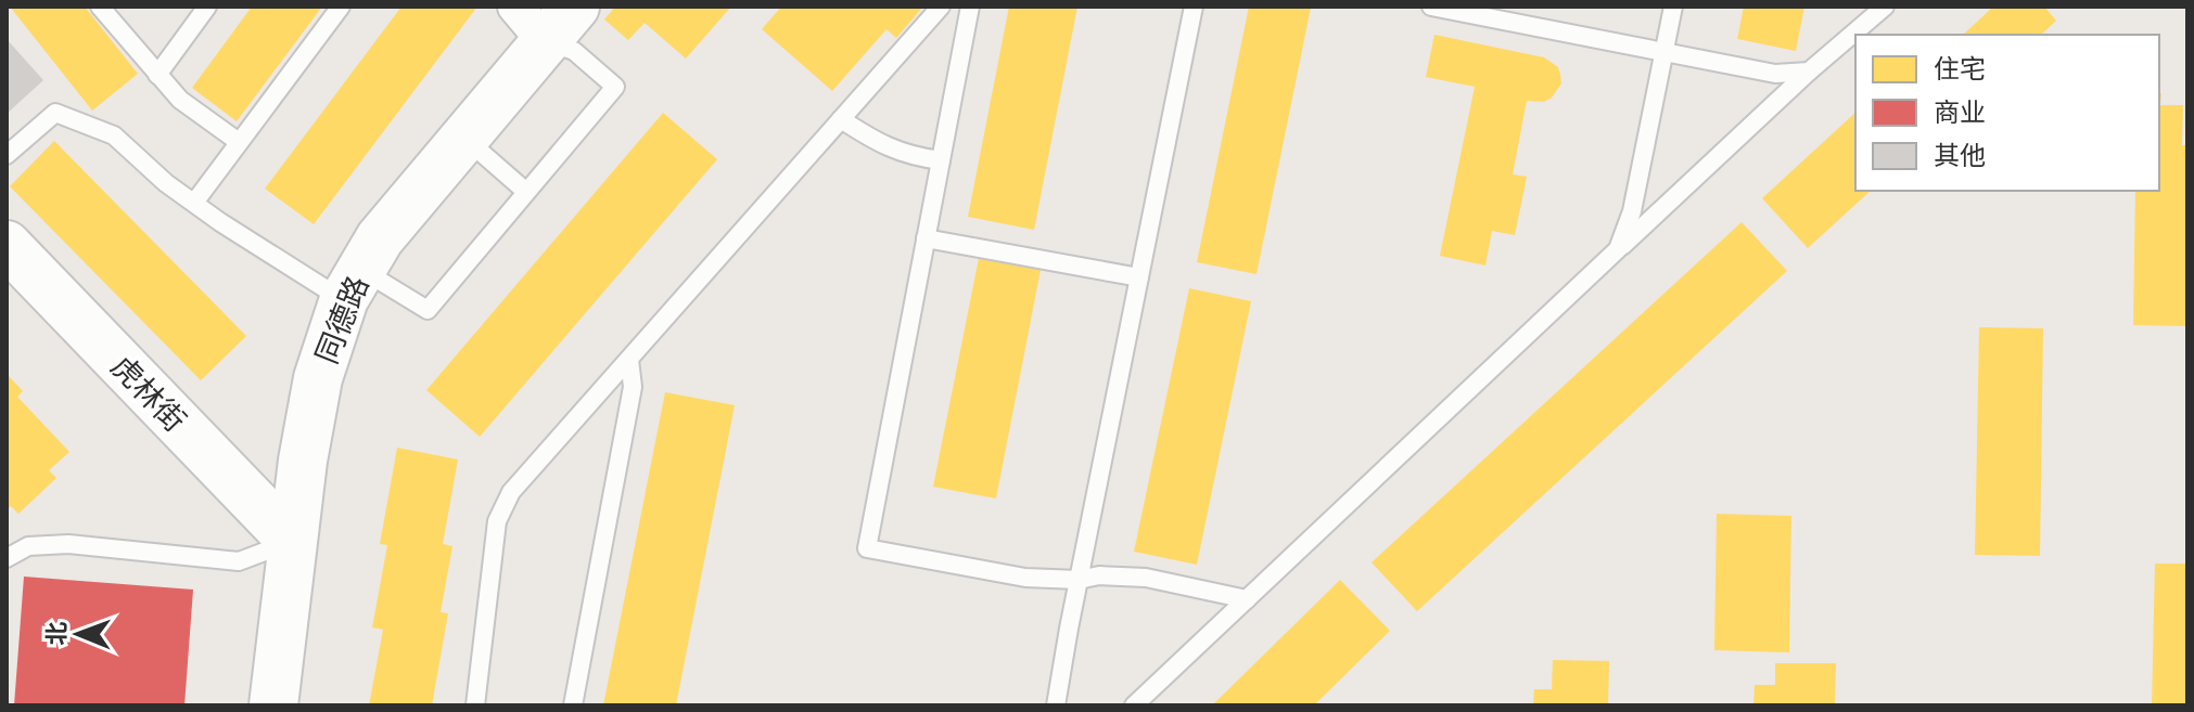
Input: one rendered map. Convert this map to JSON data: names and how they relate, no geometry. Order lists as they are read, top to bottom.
{
  "streets": {
    "street": ["同德路", "虎林街"]
  },
  "crossings": [
    ["同德路", "虎林街"]
  ],
  "legend": ["住宅", "商业", "其他"],
  "north": "left"
}
